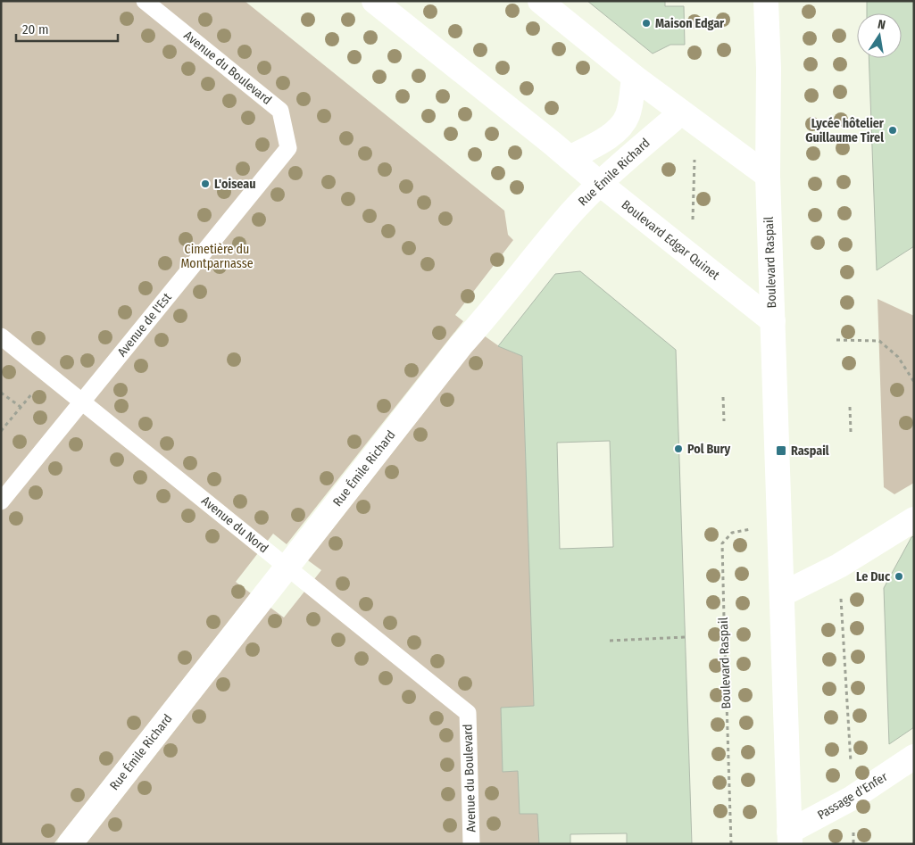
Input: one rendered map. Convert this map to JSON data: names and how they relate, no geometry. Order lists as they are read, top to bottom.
{
  "streets": {
    "street": [
      "Rue Émile Richard",
      "Boulevard Edgar Quinet",
      "Boulevard Raspail",
      "Passage d'Enfer"
    ],
    "lane": ["Avenue du Boulevard", "Avenue de l'Est", "Avenue du Nord"]
  },
  "crossings": [
    ["Avenue du Boulevard", "Avenue de l'Est"],
    ["Avenue du Boulevard", "Avenue du Nord"],
    ["Rue Émile Richard", "Boulevard Edgar Quinet"],
    ["Rue Émile Richard", "Avenue du Nord"],
    ["Boulevard Edgar Quinet", "Boulevard Raspail"],
    ["Boulevard Raspail", "Passage d'Enfer"],
    ["Avenue de l'Est", "Avenue du Nord"]
  ],
  "parks": ["Cimetière du Montparnasse"],
  "places": {
    "other": [
      "Maison Edgar",
      "Lycée hôtelier Guillaume Tirel",
      "L'oiseau",
      "Pol Bury",
      "Le Duc"
    ],
    "transit": ["Raspail"]
  },
  "scale_bar": "20 m",
  "north": "top"
}
